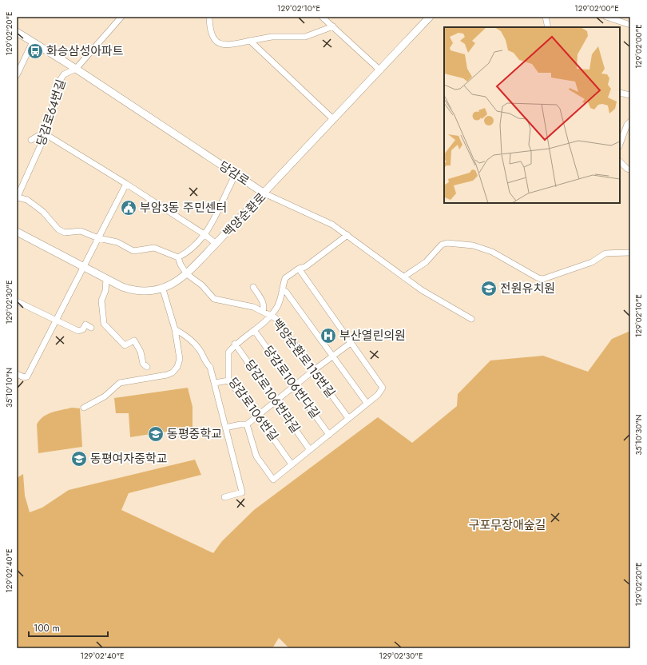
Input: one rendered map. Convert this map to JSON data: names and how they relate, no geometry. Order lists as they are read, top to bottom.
{
  "streets": {
    "main road": ["당감로", "백양순환로"],
    "street": [
      "당감로64번길",
      "백양순환로115번길",
      "당감로106번다길",
      "당감로106번라길",
      "당감로106번길"
    ]
  },
  "crossings": [
    ["당감로64번길", "당감로"],
    ["당감로", "백양순환로"],
    ["당감로", "당감로106번길"],
    ["백양순환로", "백양순환로115번길"],
    ["백양순환로115번길", "당감로106번길"],
    ["당감로106번다길", "당감로106번길"],
    ["당감로106번라길", "당감로106번길"]
  ],
  "parks": ["구포무장애숲길"],
  "places": {
    "bus stop": ["화승삼성아파트"],
    "public building": ["부암3동 주민센터"],
    "school or university": ["전원유치원", "동평중학교", "동평여자중학교"],
    "hospital": ["부산열린의원"]
  },
  "scale_bar": "100 m",
  "coordinates": [
    "129°02'10\"E",
    "129°02'00\"E",
    "129°02'20\"E",
    "129°02'30\"E",
    "35°10'10\"N",
    "35°10'30\"N",
    "129°02'40\"E"
  ]
}
